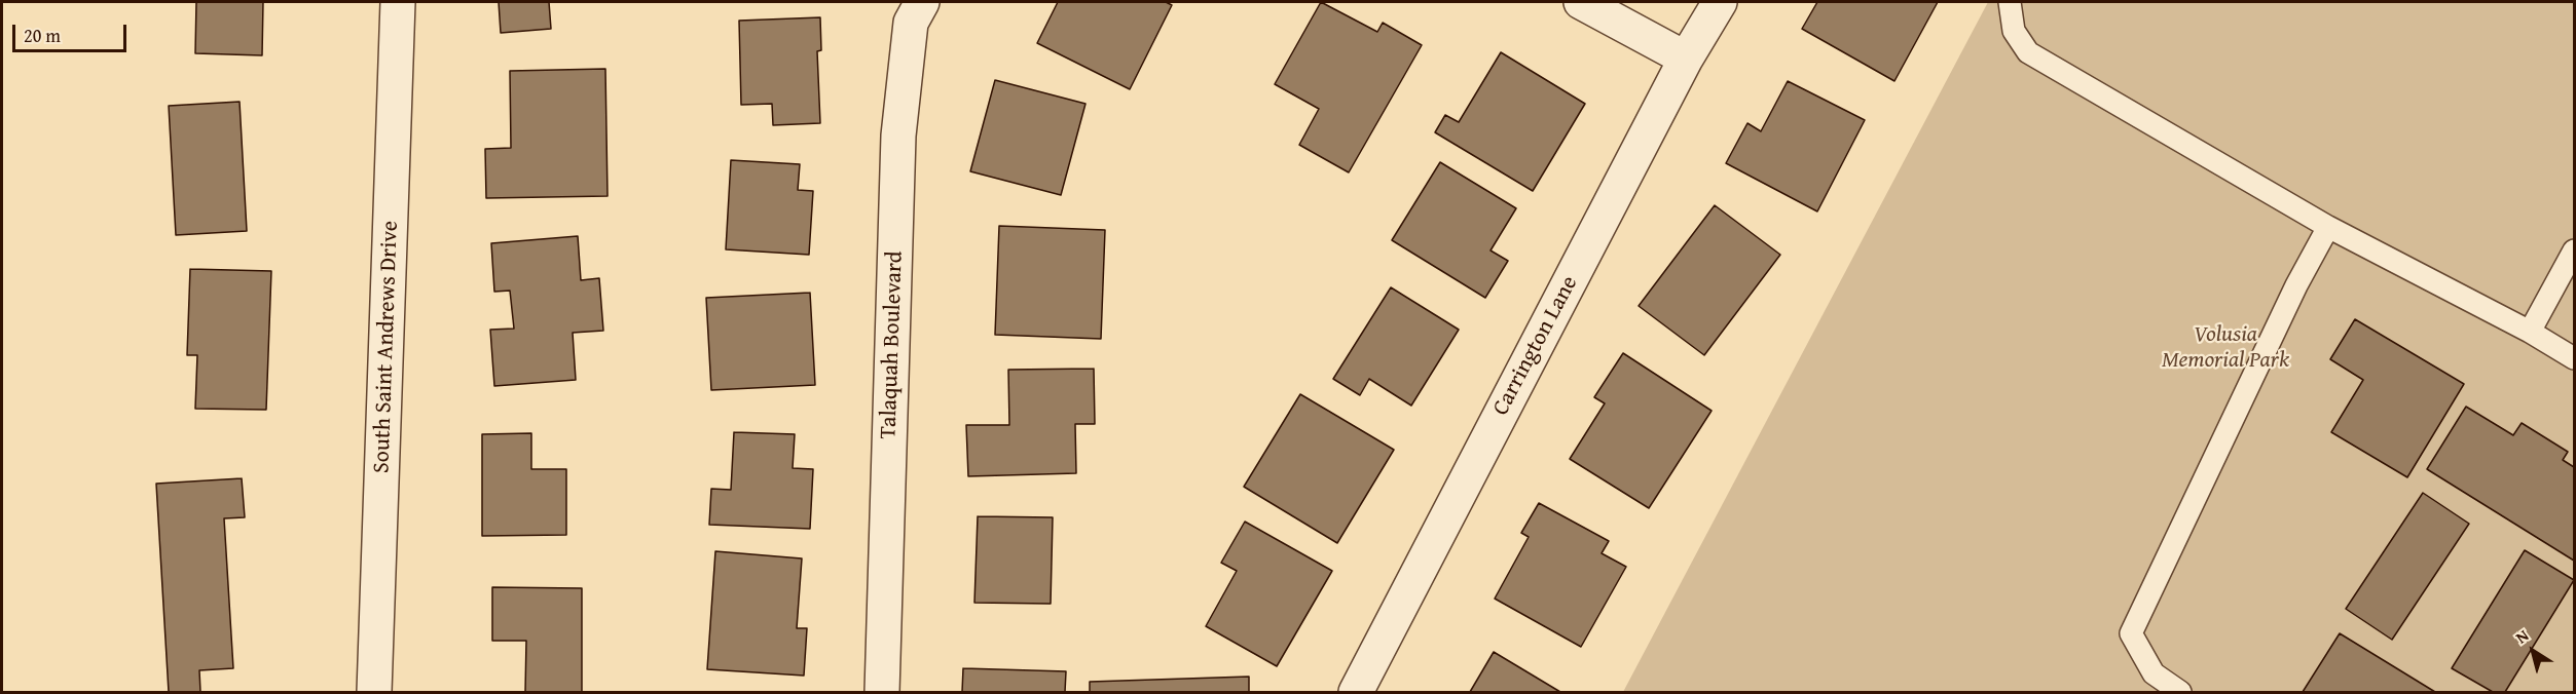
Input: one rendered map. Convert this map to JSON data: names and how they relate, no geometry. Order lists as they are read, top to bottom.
{
  "streets": {
    "street": ["Talaquah Boulevard", "Carrington Lane", "South Saint Andrews Drive"]
  },
  "parks": ["Volusia Memorial Park"],
  "scale_bar": "20 m",
  "north": "top left"
}
